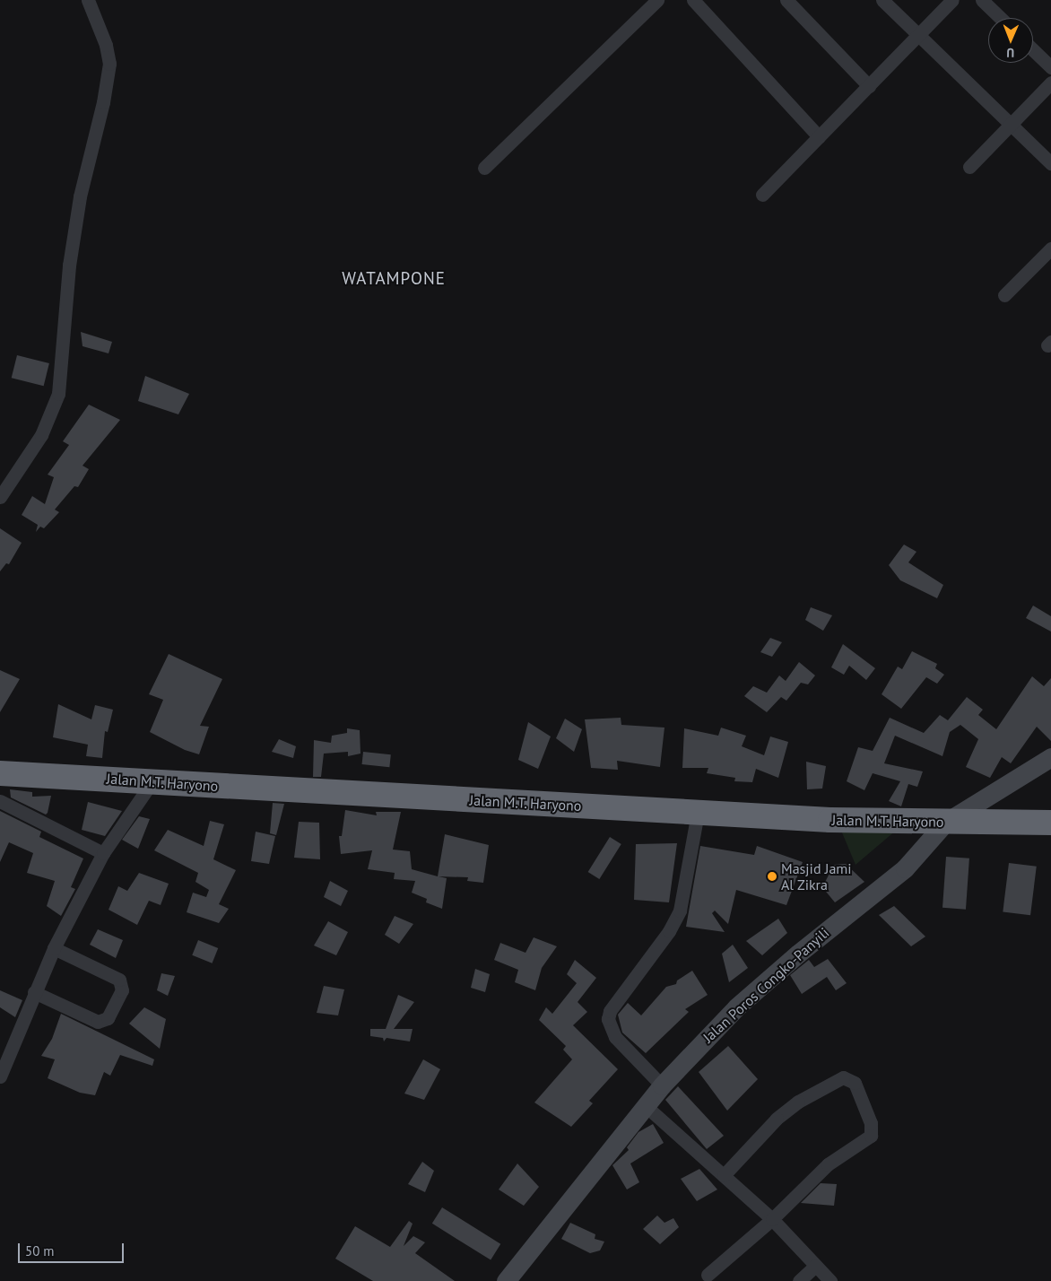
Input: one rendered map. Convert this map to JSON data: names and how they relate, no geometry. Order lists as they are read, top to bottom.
{
  "streets": {
    "highway": ["Jalan M.T. Haryono"],
    "main road": ["Jalan Poros Congko-Panyili"]
  },
  "crossings": [
    ["Jalan M.T. Haryono", "Jalan Poros Congko-Panyili"]
  ],
  "districts": ["WATAMPONE"],
  "places": ["Masjid Jami Al Zikra"],
  "scale_bar": "50 m",
  "north": "bottom"
}
